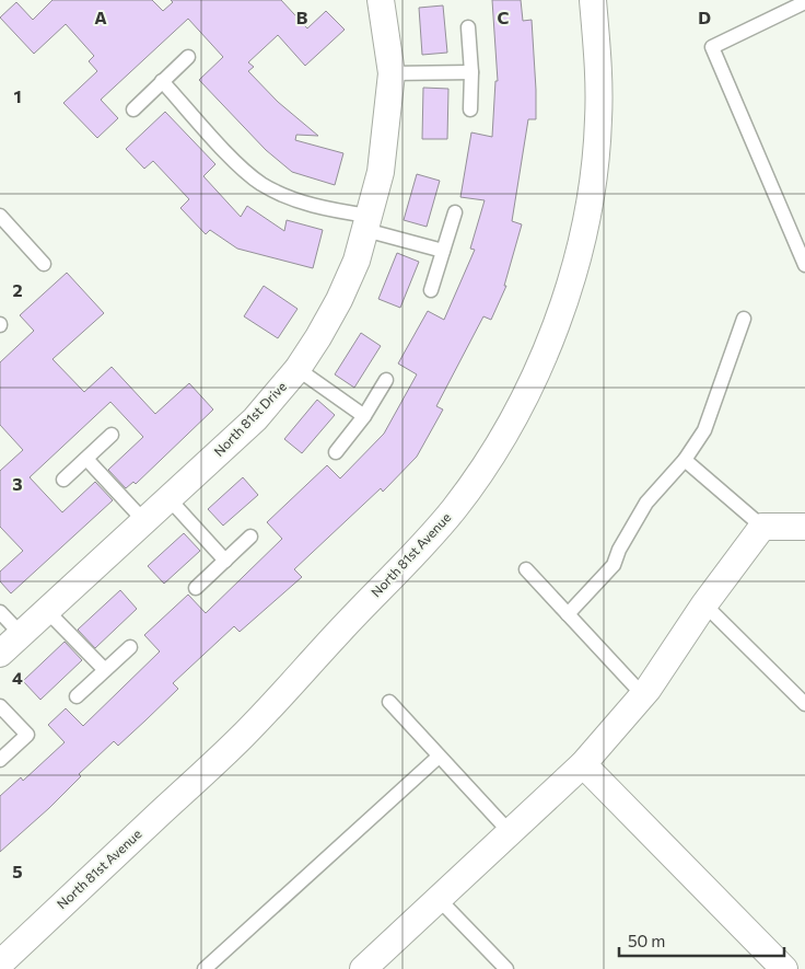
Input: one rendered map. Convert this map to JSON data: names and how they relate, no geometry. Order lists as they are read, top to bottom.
{
  "streets": {
    "street": ["North 81st Drive", "North 81st Avenue"]
  },
  "scale_bar": "50 m",
  "grid": {
    "columns": [
      "A",
      "B",
      "C",
      "D"
    ],
    "rows": [
      "1",
      "2",
      "3",
      "4",
      "5"
    ]
  }
}
